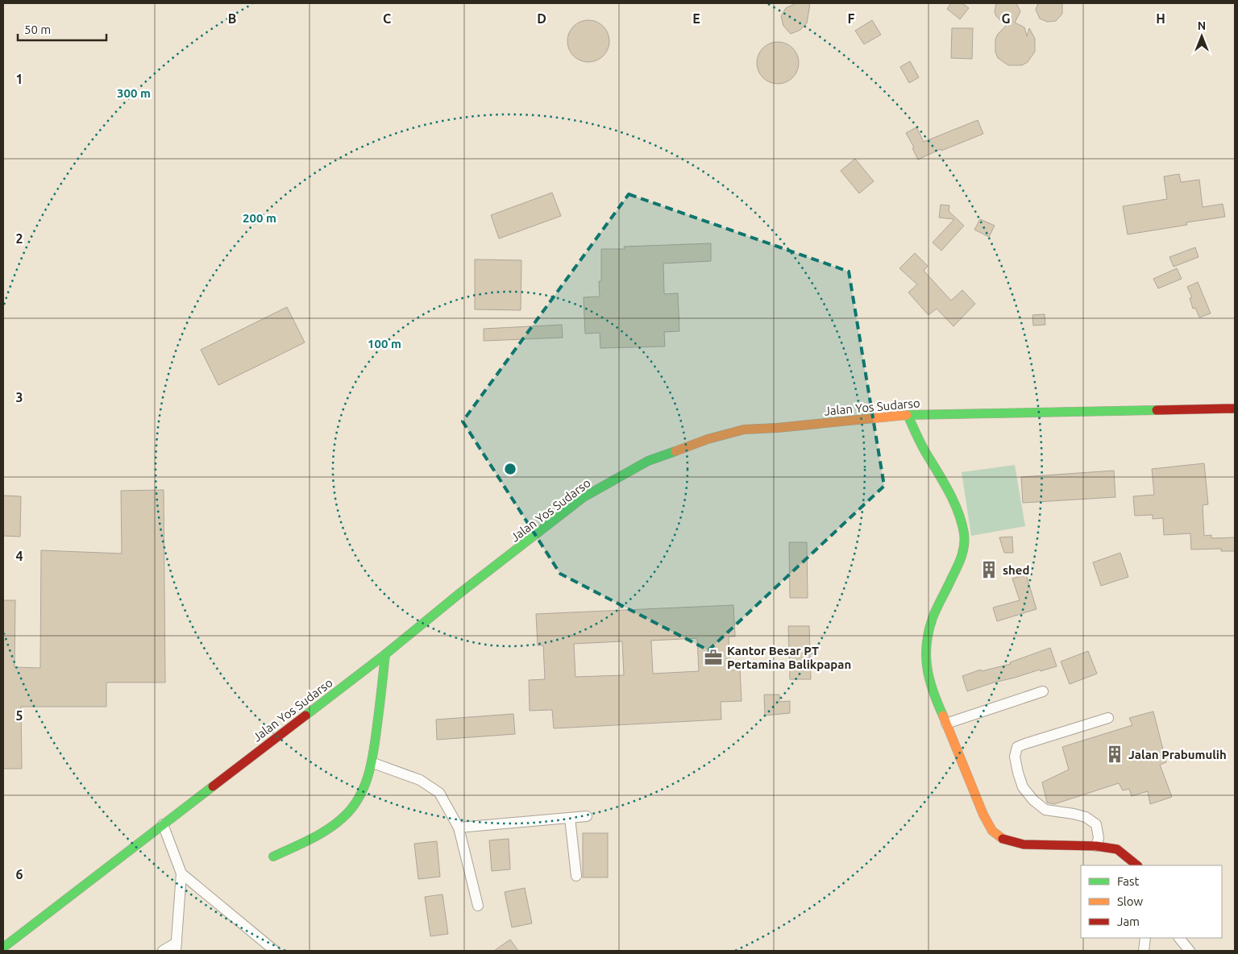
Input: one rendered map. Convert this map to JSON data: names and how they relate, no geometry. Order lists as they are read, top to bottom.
{
  "streets": {
    "main road": ["Jalan Yos Sudarso"]
  },
  "places": {
    "building": ["shed", "Jalan Prabumulih"],
    "office": ["Kantor Besar PT Pertamina Balikpapan"]
  },
  "legend": ["Fast", "Slow", "Jam"],
  "scale_bar": "50 m",
  "north": "top",
  "grid": {
    "columns": [
      "B",
      "C",
      "D",
      "E",
      "F",
      "G",
      "H"
    ],
    "rows": [
      "1",
      "2",
      "3",
      "4",
      "5",
      "6"
    ]
  },
  "rings": ["300 m", "200 m", "100 m"]
}
